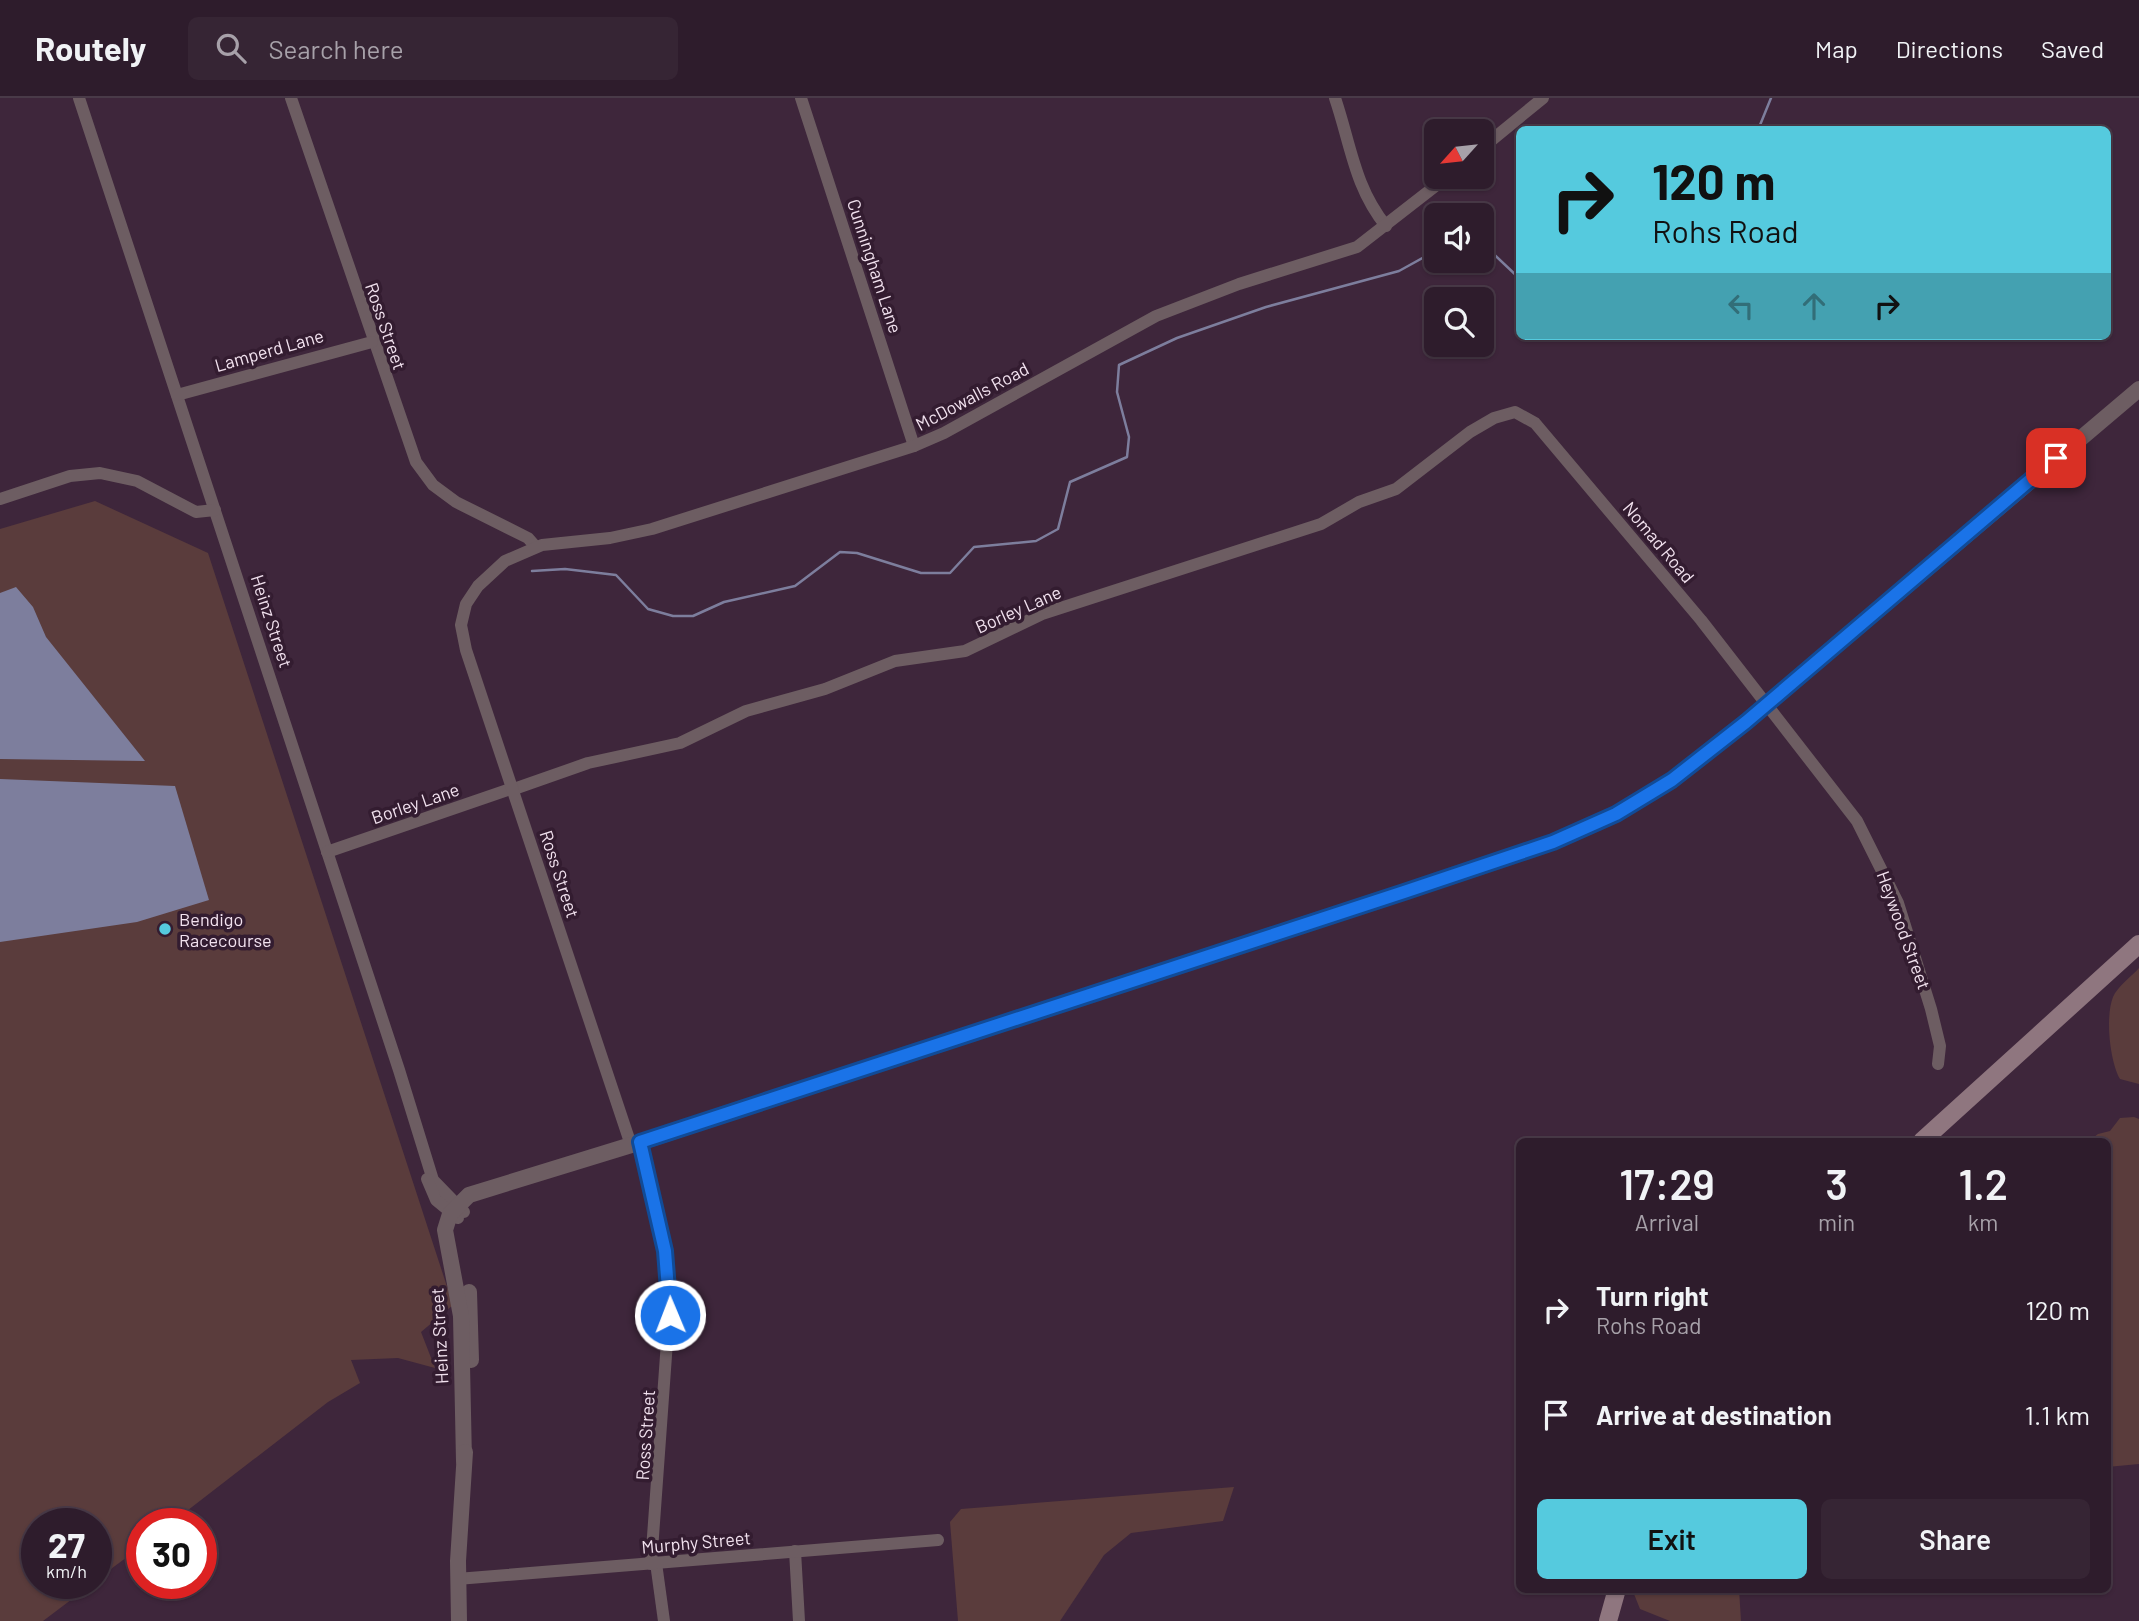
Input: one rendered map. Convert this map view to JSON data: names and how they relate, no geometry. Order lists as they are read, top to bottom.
{
  "streets": {
    "street": [
      "Cunningham Lane",
      "Ross Street",
      "Lamperd Lane",
      "McDowalls Road",
      "Nomad Road",
      "Borley Lane",
      "Heinz Street",
      "Heywood Street",
      "Murphy Street"
    ]
  },
  "crossings": [
    ["Cunningham Lane", "McDowalls Road"],
    ["Ross Street", "Lamperd Lane"],
    ["Ross Street", "McDowalls Road"],
    ["Ross Street", "Borley Lane"],
    ["Ross Street", "Murphy Street"],
    ["Lamperd Lane", "Heinz Street"],
    ["Nomad Road", "Borley Lane"],
    ["Nomad Road", "Heywood Street"],
    ["Borley Lane", "Heinz Street"],
    ["Heinz Street", "Murphy Street"]
  ],
  "places": ["Bendigo Racecourse"],
  "north": "bottom left",
  "page": {
    "header": "Routely",
    "search": "Search here",
    "nav": ["Map", "Directions", "Saved"],
    "turn": ["120 m", "Rohs Road"],
    "eta": [
      "17:29",
      "Arrival",
      "3",
      "min",
      "1.2",
      "km"
    ],
    "list": [
      {
        "name": "Turn right",
        "note": "Rohs Road",
        "value": "120 m"
      },
      {
        "name": "Arrive at destination",
        "value": "1.1 km"
      }
    ],
    "buttons": ["Exit", "Share"],
    "speed": "27 km/h",
    "limit": "30"
  }
}
